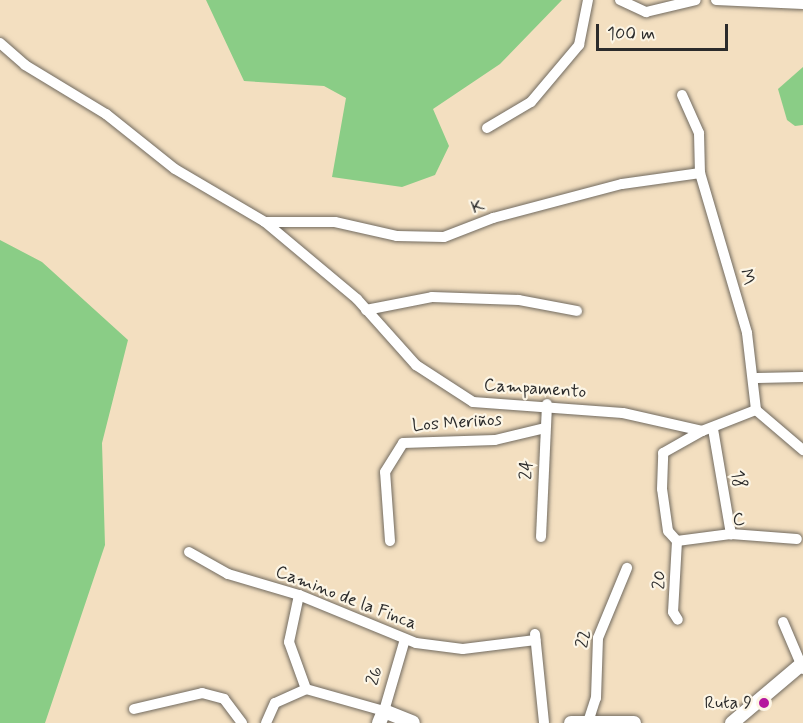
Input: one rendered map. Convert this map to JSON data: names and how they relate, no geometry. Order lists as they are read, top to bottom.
{
  "streets": {
    "street": [
      "K",
      "M",
      "Campamento",
      "Los Meriños",
      "24",
      "18",
      "C",
      "20",
      "Camino de la Finca",
      "22",
      "26"
    ]
  },
  "crossings": [
    ["K", "M"],
    ["K", "Campamento"],
    ["Campamento", "24"],
    ["Campamento", "18"],
    ["Los Meriños", "24"],
    ["18", "C"],
    ["C", "20"],
    ["Camino de la Finca", "26"]
  ],
  "places": ["Ruta 9"],
  "scale_bar": "100 m"
}
